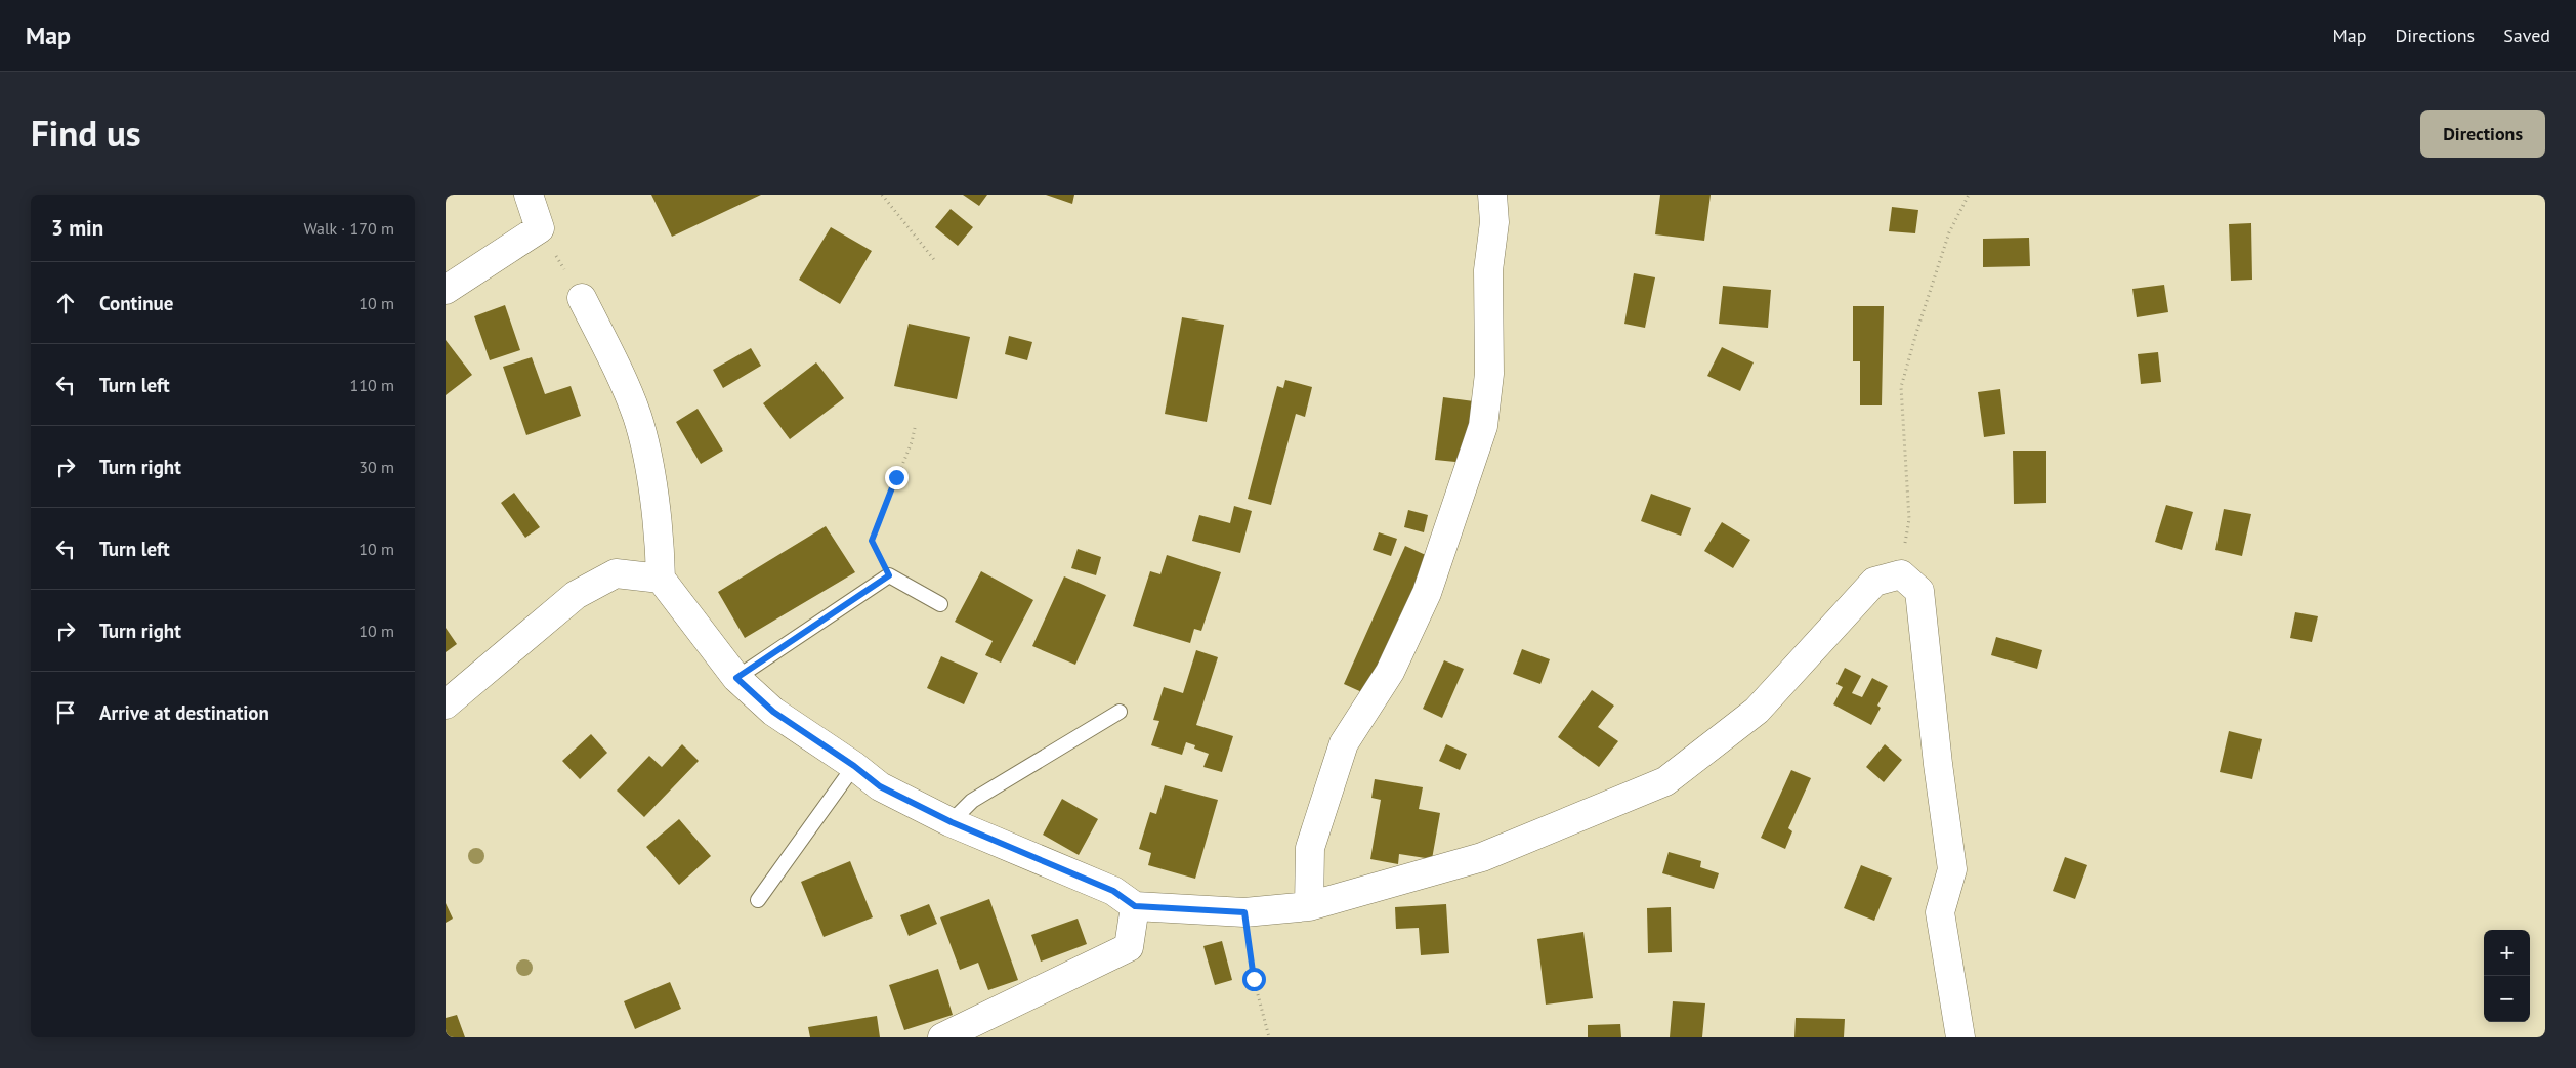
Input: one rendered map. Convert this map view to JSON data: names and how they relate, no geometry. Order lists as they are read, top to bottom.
{
  "page": {
    "header": "Map",
    "nav": ["Map", "Directions", "Saved"],
    "title": "Find us",
    "buttons": "Directions",
    "heading": ["3 min", "Walk · 170 m"],
    "list": [
      ["Continue", "10 m"],
      ["Turn left", "110 m"],
      ["Turn right", "30 m"],
      ["Turn left", "10 m"],
      ["Turn right", "10 m"],
      "Arrive at destination"
    ],
    "map_buttons": ["+", "−"]
  }
}
